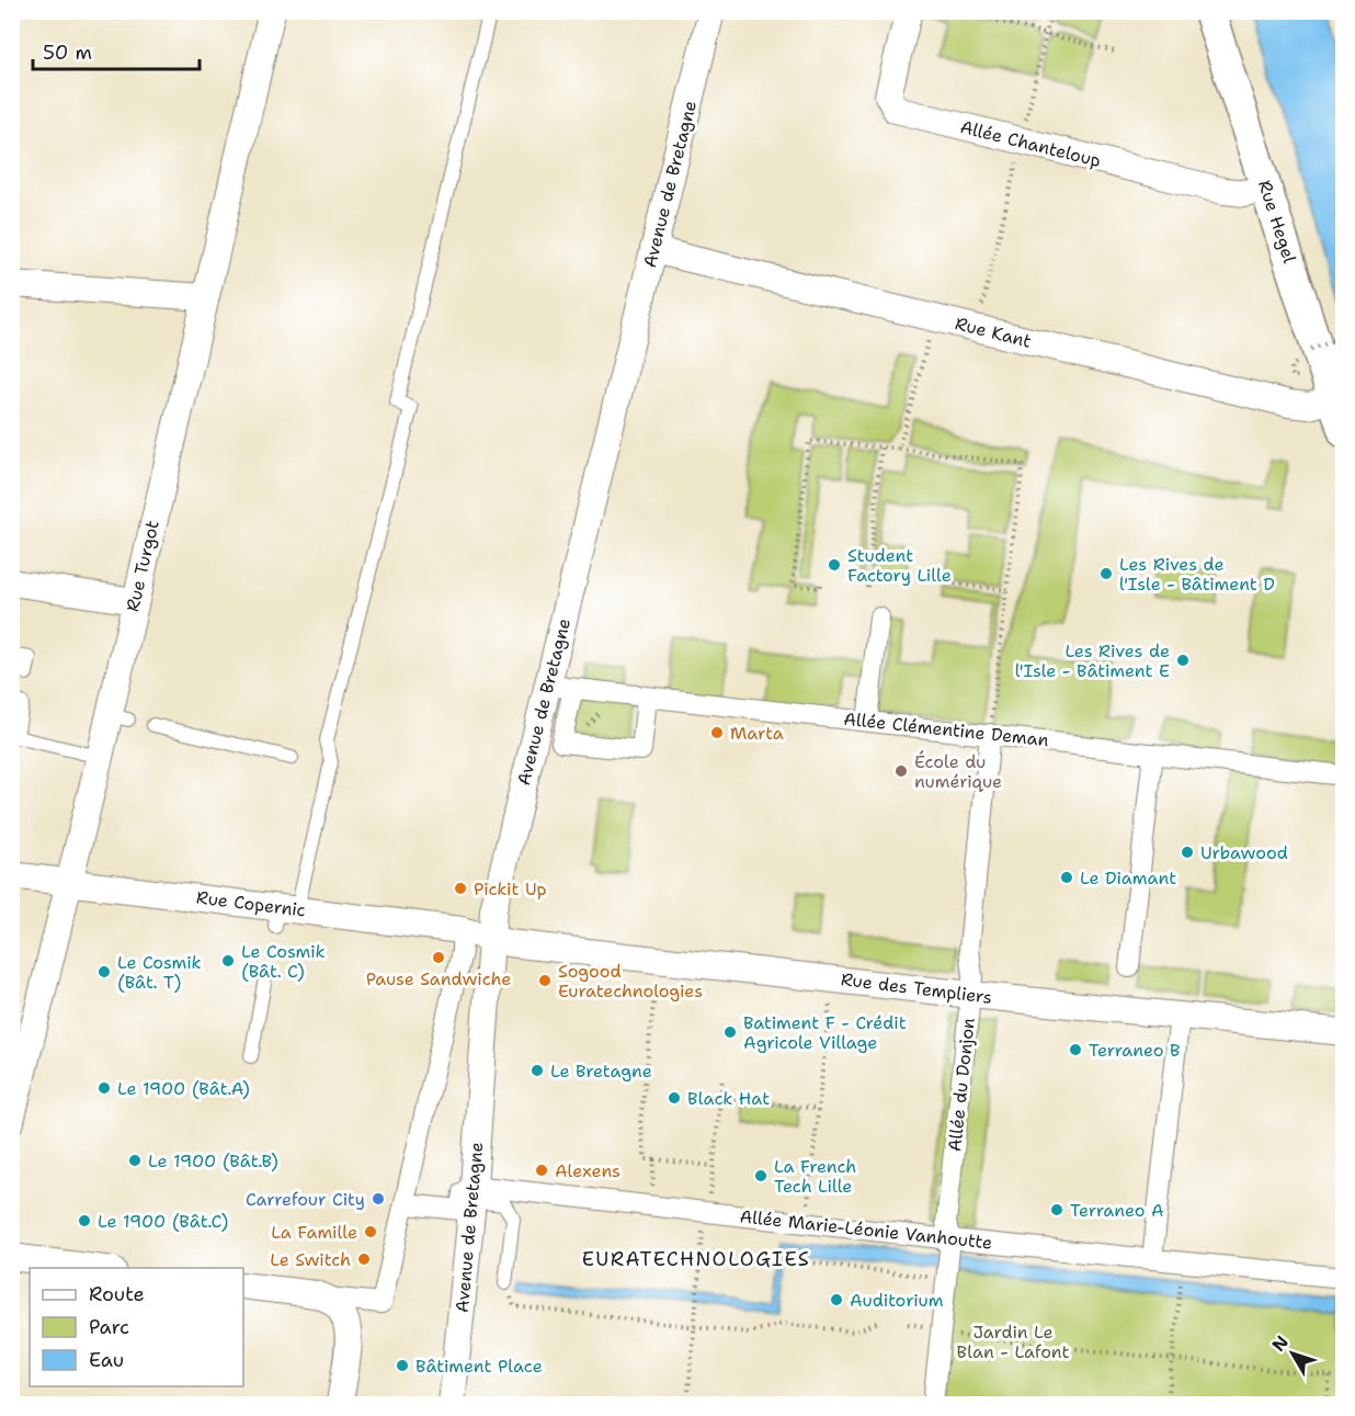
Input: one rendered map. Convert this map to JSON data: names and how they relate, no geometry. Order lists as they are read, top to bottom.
{
  "streets": {
    "street": [
      "Allée Chanteloup",
      "Avenue de Bretagne",
      "Rue Hegel",
      "Rue Kant",
      "Rue Turgot",
      "Allée Clémentine Deman",
      "Rue Copernic",
      "Rue des Templiers",
      "Allée du Donjon",
      "Allée Marie-Léonie Vanhoutte"
    ]
  },
  "crossings": [
    ["Allée Chanteloup", "Rue Hegel"],
    ["Avenue de Bretagne", "Rue Kant"],
    ["Avenue de Bretagne", "Allée Clémentine Deman"],
    ["Avenue de Bretagne", "Rue Copernic"],
    ["Avenue de Bretagne", "Rue des Templiers"],
    ["Avenue de Bretagne", "Allée Marie-Léonie Vanhoutte"],
    ["Rue Hegel", "Rue Kant"],
    ["Rue Turgot", "Rue Copernic"],
    ["Allée Clémentine Deman", "Allée du Donjon"],
    ["Rue Copernic", "Rue des Templiers"],
    ["Rue des Templiers", "Allée du Donjon"],
    ["Allée du Donjon", "Allée Marie-Léonie Vanhoutte"]
  ],
  "districts": ["EURATECHNOLOGIES"],
  "parks": ["Jardin Le Blan - Lafont"],
  "places": [
    "Student Factory Lille",
    "Les Rives de l'Isle - Bâtiment D",
    "Les Rives de l'Isle - Bâtiment E",
    "Marta",
    "École du numérique",
    "Urbawood",
    "Le Diamant",
    "Pickit Up",
    "Pause Sandwiche",
    "Le Cosmik (Bât. C)",
    "Le Cosmik (Bât. T)",
    "Sogood Euratechnologies",
    "Batiment F - Crédit Agricole Village",
    "Terraneo B",
    "Le Bretagne",
    "Le 1900 (Bât.A)",
    "Black Hat",
    "Le 1900 (Bât.B)",
    "Alexens",
    "La French Tech Lille",
    "Carrefour City",
    "Terraneo A",
    "Le 1900 (Bât.C)",
    "La Famille",
    "Le Switch",
    "Auditorium",
    "Bâtiment Place"
  ],
  "legend": ["Route", "Parc", "Eau"],
  "scale_bar": "50 m",
  "north": "top left"
}
